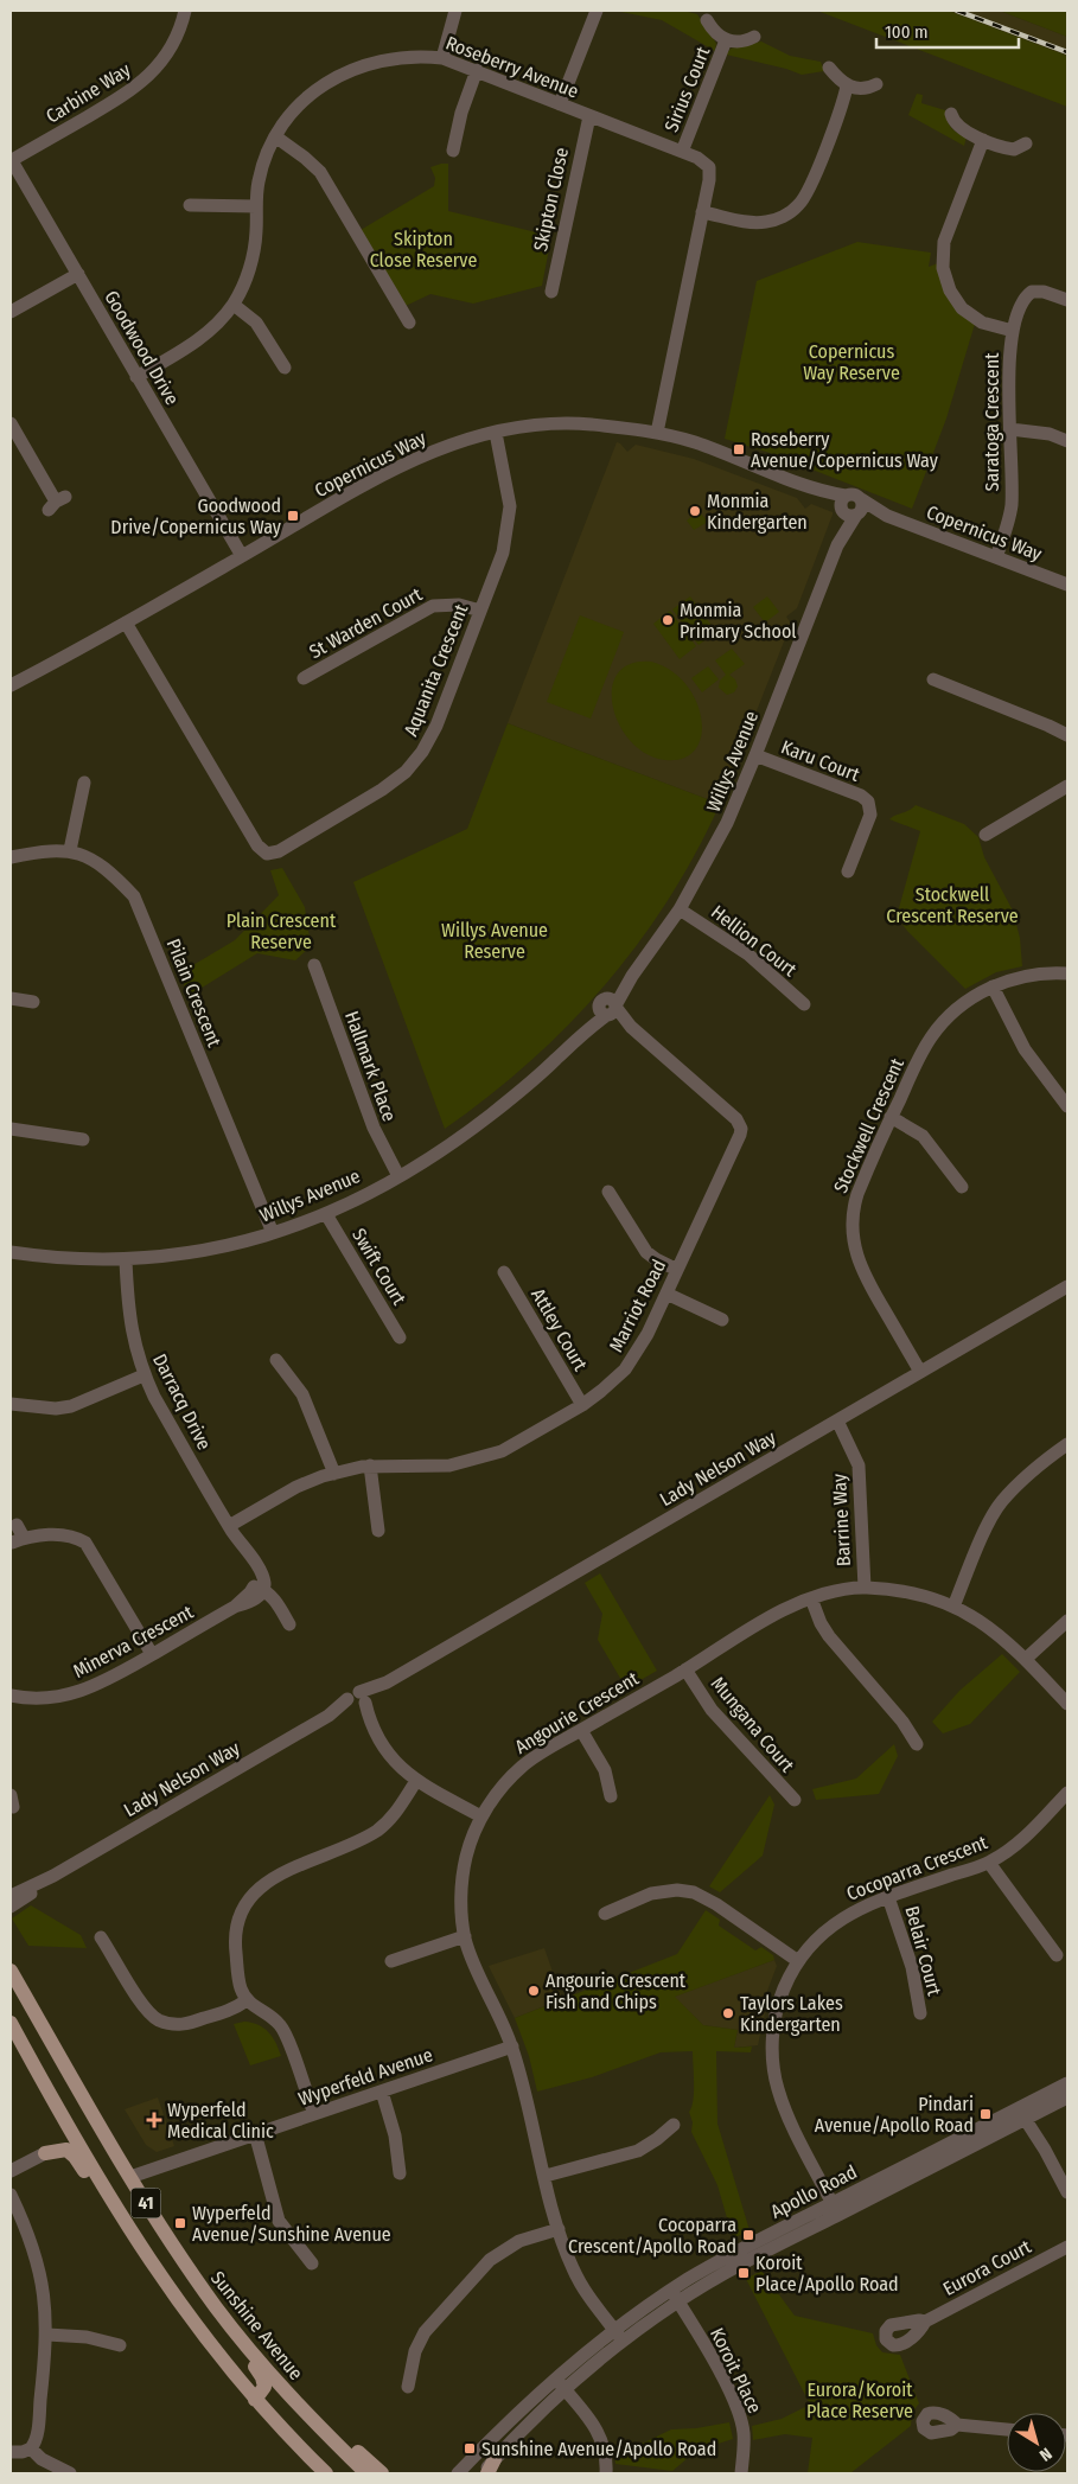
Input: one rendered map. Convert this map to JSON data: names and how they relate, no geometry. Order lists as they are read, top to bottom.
{
  "streets": {
    "main road": ["41", "Sunshine Avenue"],
    "street": [
      "Roseberry Avenue",
      "Sirius Court",
      "Carbine Way",
      "Skipton Close",
      "Goodwood Drive",
      "Saratoga Crescent",
      "Copernicus Way",
      "St Warden Court",
      "Aquanita Crescent",
      "Karu Court",
      "Willys Avenue",
      "Hellion Court",
      "Pilain Crescent",
      "Hallmark Place",
      "Stockwell Crescent",
      "Swift Court",
      "Marriot Road",
      "Attley Court",
      "Darracq Drive",
      "Lady Nelson Way",
      "Barrine Way",
      "Minerva Crescent",
      "Angourie Crescent",
      "Mungana Court",
      "Cocoparra Crescent",
      "Belair Court",
      "Wyperfeld Avenue",
      "Apollo Road",
      "Eurora Court",
      "Koroit Place"
    ]
  },
  "crossings": [
    ["Roseberry Avenue", "Sirius Court"],
    ["Roseberry Avenue", "Skipton Close"],
    ["Roseberry Avenue", "Goodwood Drive"],
    ["Roseberry Avenue", "Copernicus Way"],
    ["Carbine Way", "Goodwood Drive"],
    ["Goodwood Drive", "Copernicus Way"],
    ["Saratoga Crescent", "Copernicus Way"],
    ["Copernicus Way", "Aquanita Crescent"],
    ["Copernicus Way", "Willys Avenue"],
    ["St Warden Court", "Aquanita Crescent"],
    ["Karu Court", "Willys Avenue"],
    ["Willys Avenue", "Hellion Court"],
    ["Willys Avenue", "Pilain Crescent"],
    ["Willys Avenue", "Hallmark Place"],
    ["Willys Avenue", "Swift Court"],
    ["Willys Avenue", "Marriot Road"],
    ["Willys Avenue", "Darracq Drive"],
    ["Stockwell Crescent", "Lady Nelson Way"],
    ["Marriot Road", "Attley Court"],
    ["Marriot Road", "Darracq Drive"],
    ["Darracq Drive", "Minerva Crescent"],
    ["Lady Nelson Way", "Barrine Way"],
    ["Barrine Way", "Angourie Crescent"],
    ["Angourie Crescent", "Mungana Court"],
    ["Angourie Crescent", "Wyperfeld Avenue"],
    ["Angourie Crescent", "Apollo Road"],
    ["Cocoparra Crescent", "Belair Court"],
    ["Cocoparra Crescent", "Apollo Road"],
    ["Wyperfeld Avenue", "Sunshine Avenue"],
    ["Apollo Road", "Koroit Place"]
  ],
  "parks": [
    "Skipton Close Reserve",
    "Copernicus Way Reserve",
    "Stockwell Crescent Reserve",
    "Plain Crescent Reserve",
    "Willys Avenue Reserve",
    "Eurora/Koroit Place Reserve"
  ],
  "places": {
    "transit": [
      "Roseberry Avenue/Copernicus Way",
      "Goodwood Drive/Copernicus Way",
      "Pindari Avenue/Apollo Road",
      "Wyperfeld Avenue/Sunshine Avenue",
      "Cocoparra Crescent/Apollo Road",
      "Koroit Place/Apollo Road",
      "Sunshine Avenue/Apollo Road"
    ],
    "other": [
      "Monmia Kindergarten",
      "Monmia Primary School",
      "Angourie Crescent Fish and Chips",
      "Taylors Lakes Kindergarten"
    ],
    "health": ["Wyperfeld Medical Clinic"]
  },
  "scale_bar": "100 m",
  "north": "bottom right"
}
